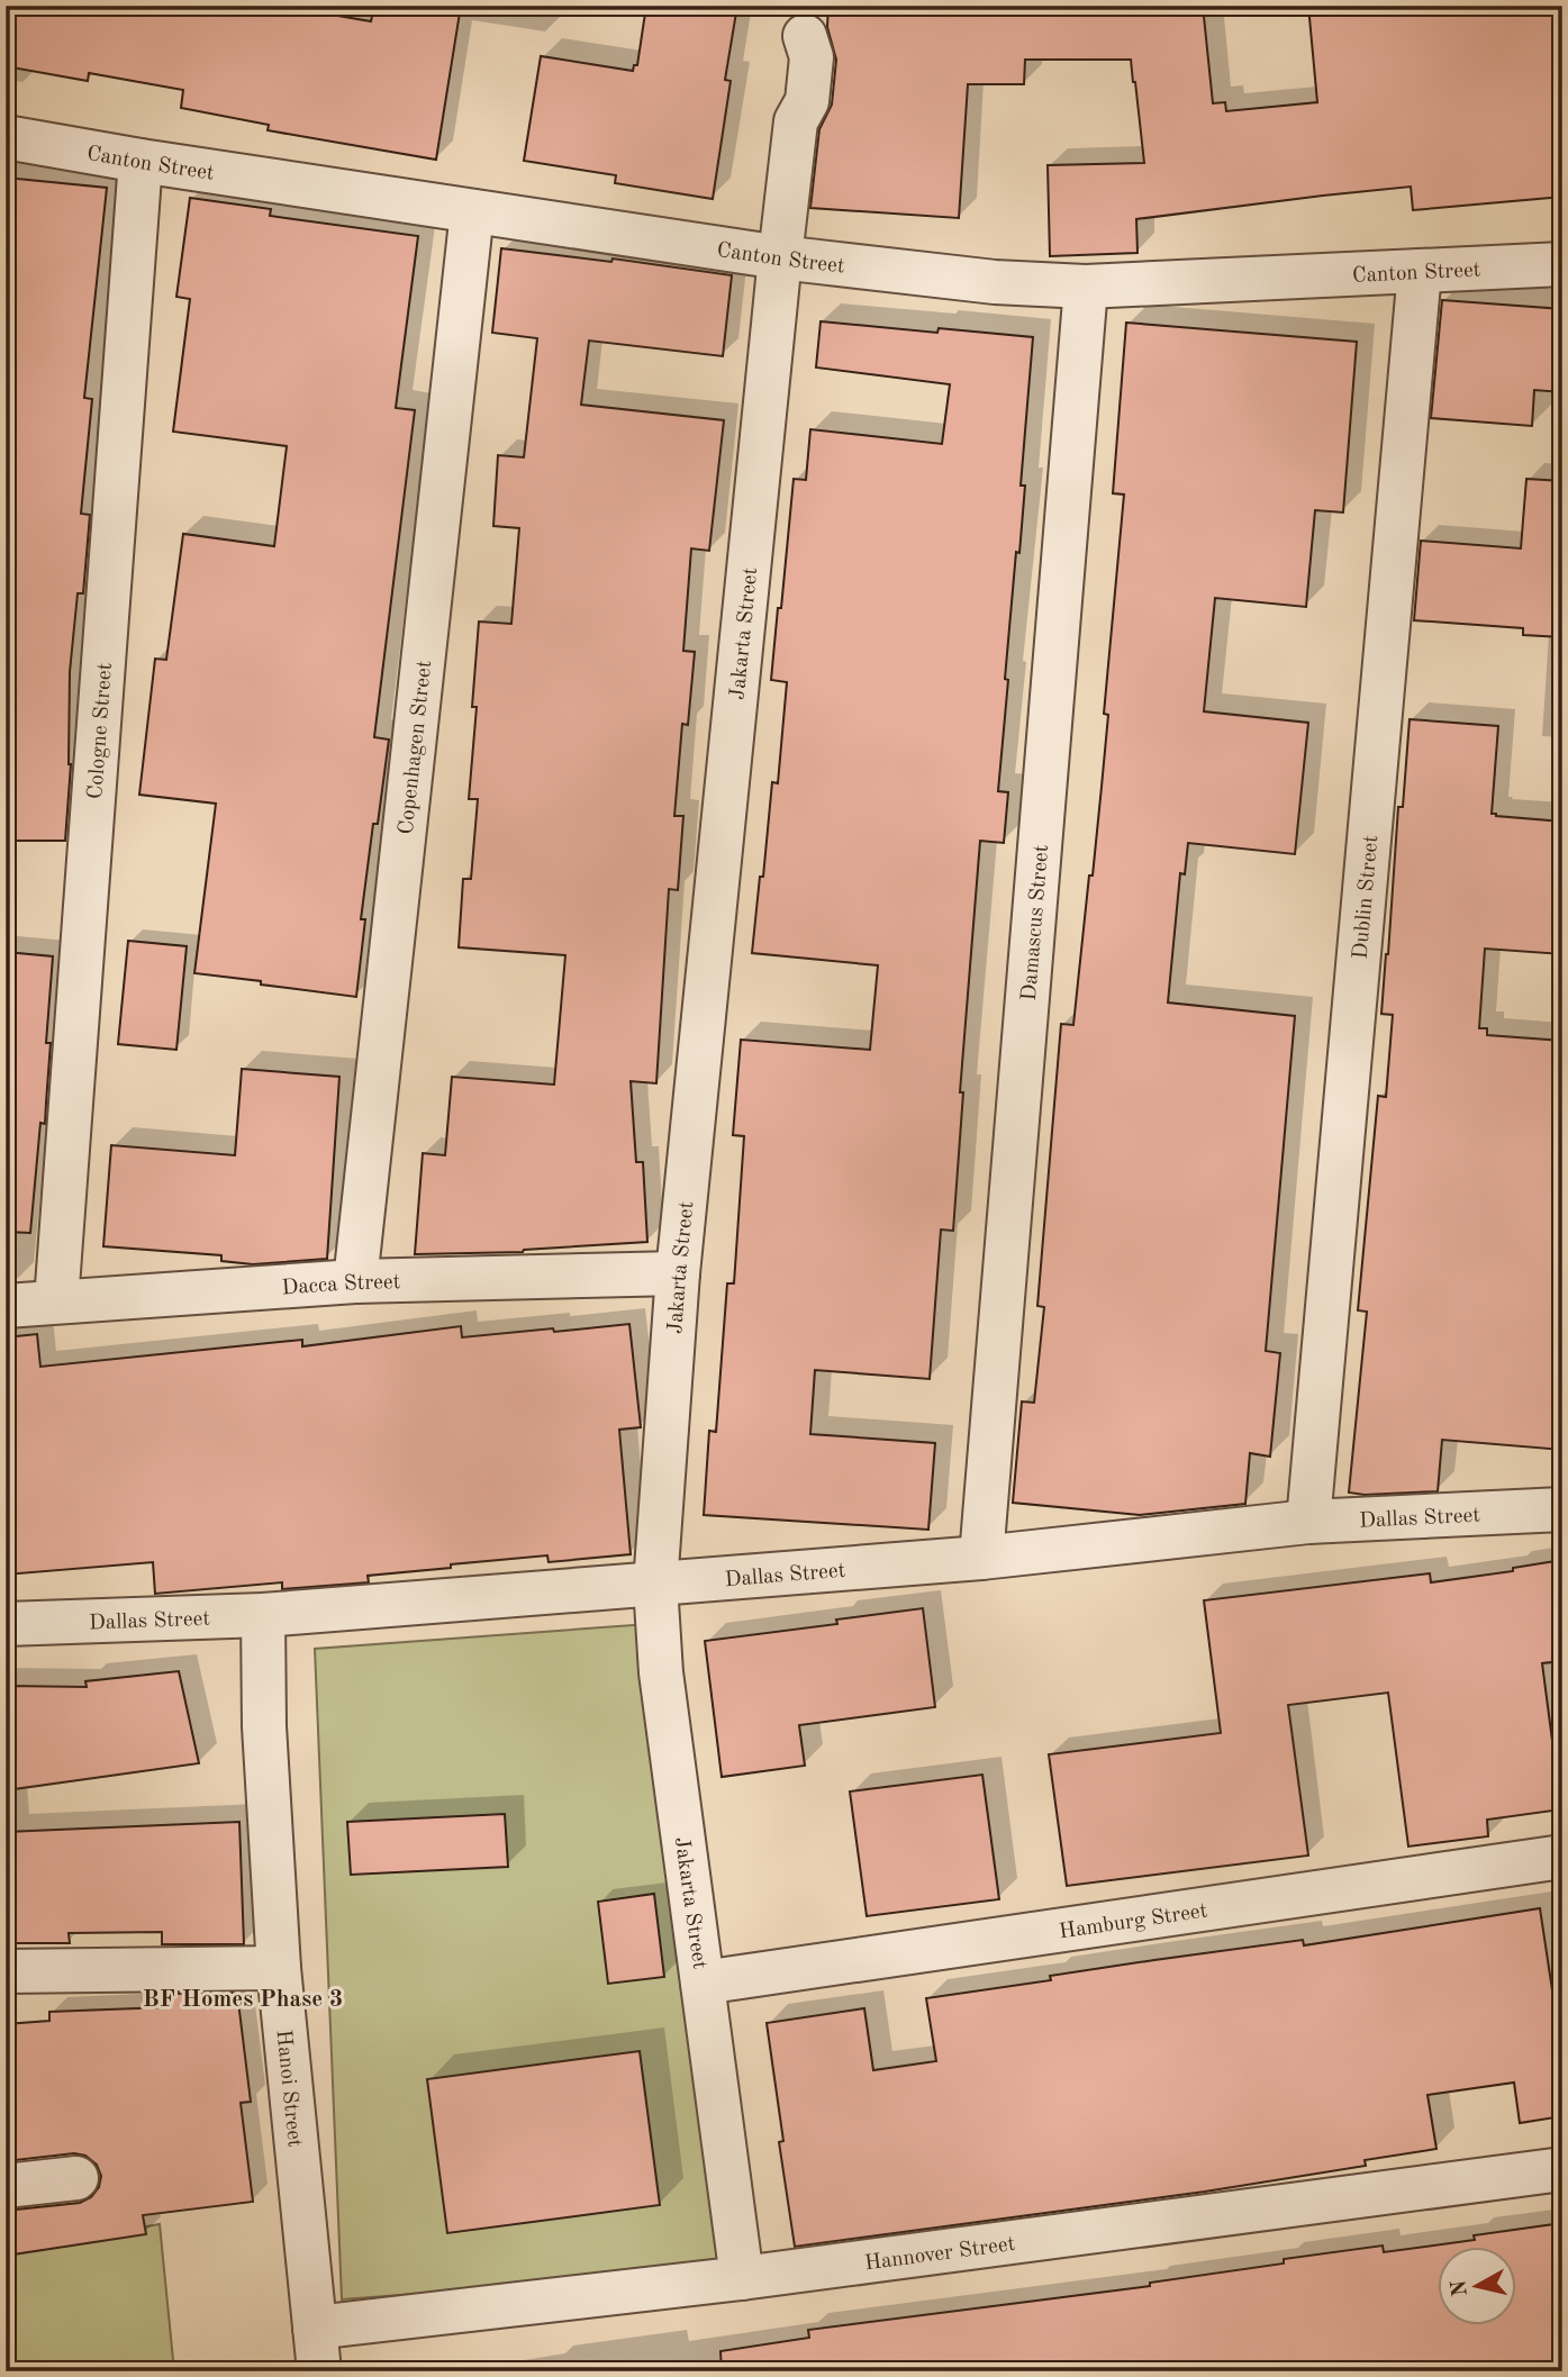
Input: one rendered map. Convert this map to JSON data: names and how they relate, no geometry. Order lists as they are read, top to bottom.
{
  "streets": {
    "street": [
      "Canton Street",
      "Jakarta Street",
      "Cologne Street",
      "Copenhagen Street",
      "Dublin Street",
      "Damascus Street",
      "Dacca Street",
      "Dallas Street",
      "Hamburg Street",
      "Hanoi Street",
      "Hannover Street"
    ]
  },
  "crossings": [
    ["Canton Street", "Jakarta Street"],
    ["Canton Street", "Cologne Street"],
    ["Canton Street", "Copenhagen Street"],
    ["Canton Street", "Dublin Street"],
    ["Canton Street", "Damascus Street"],
    ["Jakarta Street", "Dacca Street"],
    ["Jakarta Street", "Dallas Street"],
    ["Jakarta Street", "Hamburg Street"],
    ["Jakarta Street", "Hannover Street"],
    ["Cologne Street", "Dacca Street"],
    ["Copenhagen Street", "Dacca Street"],
    ["Dublin Street", "Dallas Street"],
    ["Damascus Street", "Dallas Street"],
    ["Dallas Street", "Hanoi Street"],
    ["Hanoi Street", "Hannover Street"]
  ],
  "districts": ["BF Homes Phase 3"],
  "north": "left"
}
